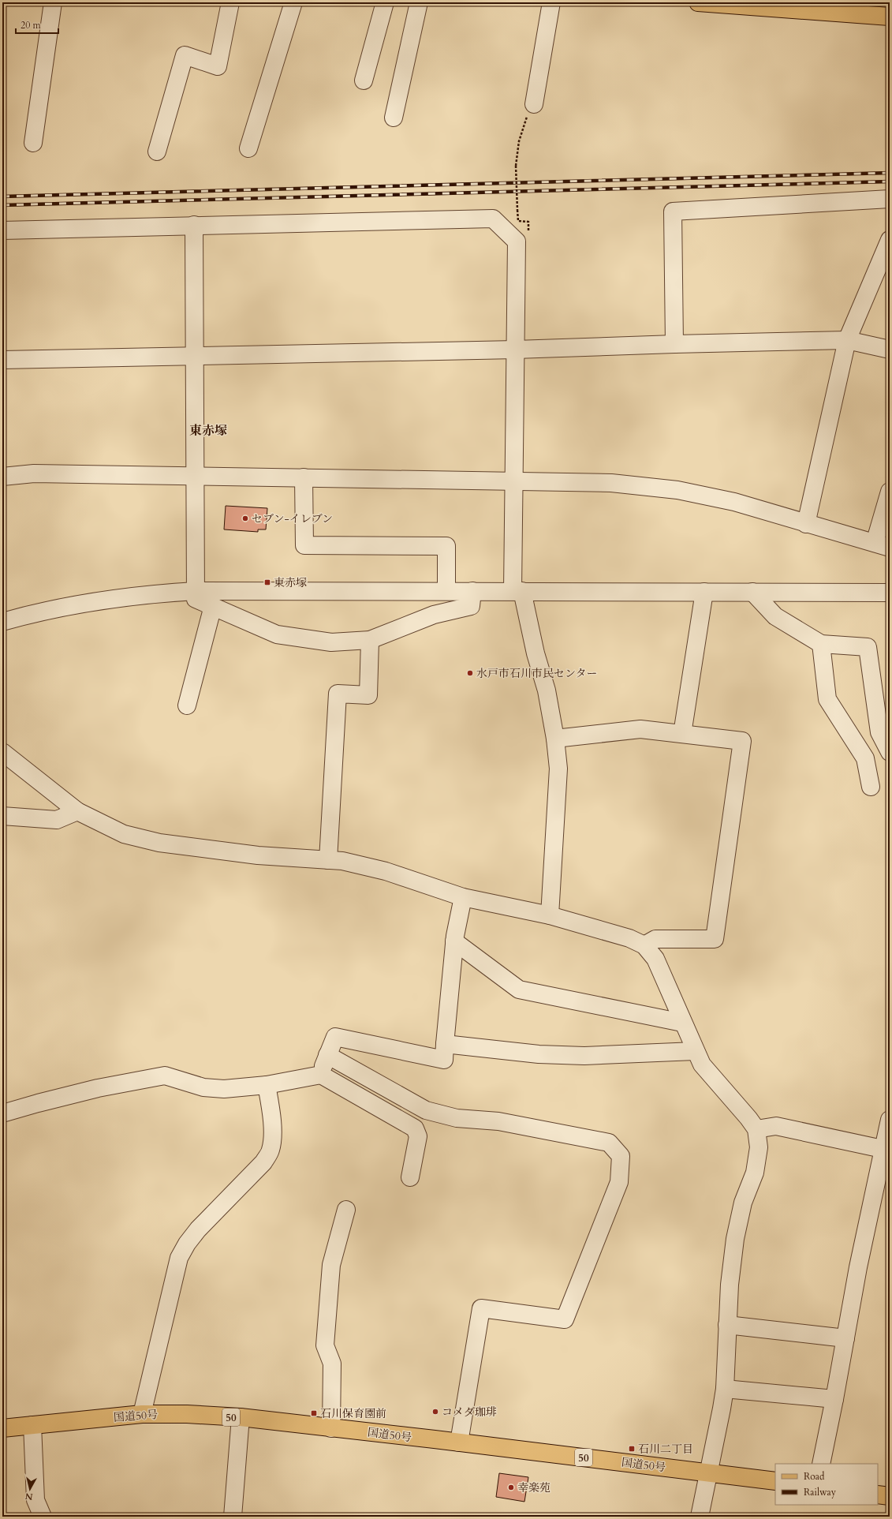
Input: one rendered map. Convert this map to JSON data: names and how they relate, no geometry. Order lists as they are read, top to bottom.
{
  "streets": {
    "main road": ["国道50号", "50"]
  },
  "districts": ["東赤塚"],
  "places": {
    "other": [
      "セブン-イレブン",
      "水戸市石川市民センター",
      "コメダ珈琲",
      "幸楽苑"
    ],
    "transit": ["東赤塚", "石川保育園前", "石川二丁目"]
  },
  "legend": ["Road", "Railway"],
  "scale_bar": "20 m",
  "north": "bottom"
}
